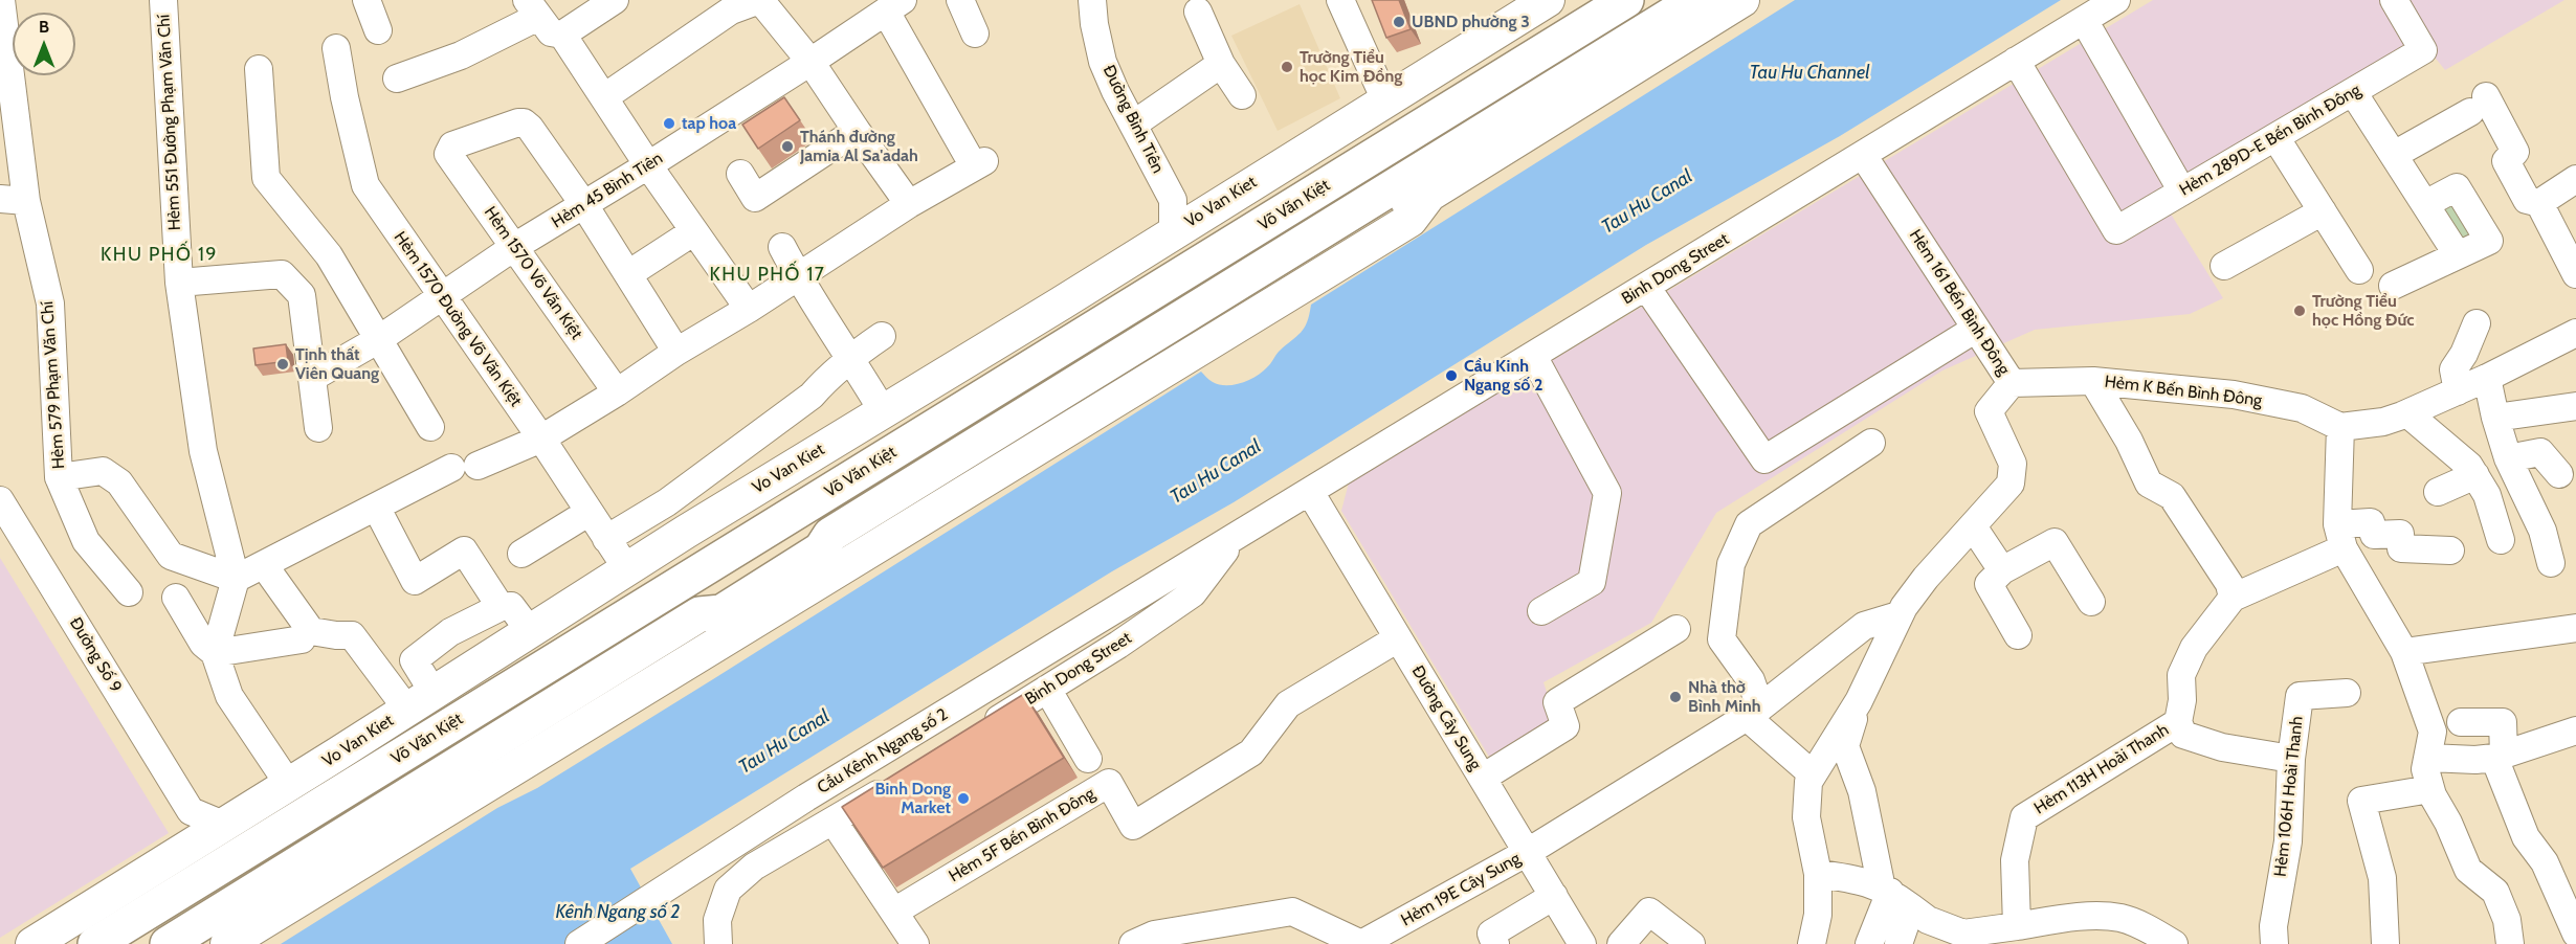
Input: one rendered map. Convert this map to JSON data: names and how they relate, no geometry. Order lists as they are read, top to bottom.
{
  "streets": {
    "highway": ["Võ Văn Kiệt"],
    "main road": ["Vo Van Kiet"],
    "street": [
      "Đường Bình Tiên",
      "Hẻm 551 Đường Phạm Văn Chí",
      "Hẻm 289D-E Bến Bình Đông",
      "Hẻm 45 Bình Tiên",
      "Binh Dong Street",
      "Hẻm 1570 Võ Văn Kiệt",
      "Hẻm 161 Bến Bình Đông",
      "Hẻm 1570 Đường Võ Văn Kiệt",
      "Hẻm 579 Phạm Văn Chí",
      "Hẻm K Bến Bình Đông",
      "Đường Số 9",
      "Đường Cây Sung",
      "Cầu Kênh Ngang số 2",
      "Hẻm 113H Hoài Thanh",
      "Hẻm 106H Hoài Thanh",
      "Hẻm 5F Bến Bình Đông",
      "Hẻm 19E Cây Sung"
    ]
  },
  "crossings": [
    ["Đường Bình Tiên", "Vo Van Kiet"],
    ["Hẻm 551 Đường Phạm Văn Chí", "Hẻm 579 Phạm Văn Chí"],
    ["Hẻm 289D-E Bến Bình Đông", "Binh Dong Street"],
    ["Hẻm 45 Bình Tiên", "Hẻm 1570 Võ Văn Kiệt"],
    ["Hẻm 45 Bình Tiên", "Hẻm 1570 Đường Võ Văn Kiệt"],
    ["Vo Van Kiet", "Hẻm 1570 Đường Võ Văn Kiệt"],
    ["Binh Dong Street", "Hẻm 161 Bến Bình Đông"],
    ["Binh Dong Street", "Đường Cây Sung"],
    ["Binh Dong Street", "Cầu Kênh Ngang số 2"],
    ["Hẻm 161 Bến Bình Đông", "Hẻm K Bến Bình Đông"],
    ["Đường Cây Sung", "Hẻm 5F Bến Bình Đông"],
    ["Đường Cây Sung", "Hẻm 19E Cây Sung"],
    ["Hẻm 113H Hoài Thanh", "Hẻm 106H Hoài Thanh"]
  ],
  "districts": ["KHU PHỐ 19", "KHU PHỐ 17"],
  "water": ["Tau Hu Channel", "Tau Hu Canal", "Kênh Ngang số 2"],
  "places": [
    "UBND phường 3",
    "Trường Tiểu học Kim Đồng",
    "tap hoa",
    "Thánh đường Jamia Al Sa'adah",
    "Trường Tiểu học Hồng Đức",
    "Tịnh thất Viên Quang",
    "Cầu Kinh Ngang số 2",
    "Nhà thờ Bình Minh",
    "Binh Dong Market"
  ],
  "north": "top"
}
